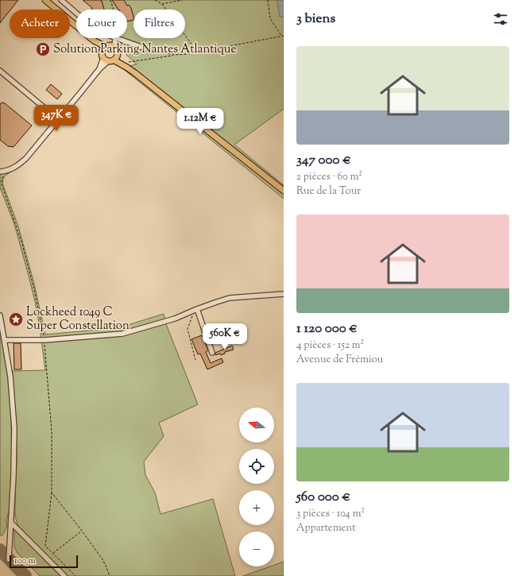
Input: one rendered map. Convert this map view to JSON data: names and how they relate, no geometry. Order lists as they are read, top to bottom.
{
  "places": {
    "parking": ["Solution Parking Nantes Atlantique"],
    "place": ["Lockheed 1049 C Super Constellation"]
  },
  "scale_bar": "100 m",
  "north": "left",
  "page": {
    "heading": "3 biens",
    "chip": ["Acheter", "Louer", "Filtres"],
    "list": [
      {
        "name": "347 000 €",
        "note": "2 pièces · 60 m² · Rue de la Tour"
      },
      {
        "name": "1 120 000 €",
        "note": "4 pièces · 152 m² · Avenue de Frémiou"
      },
      {
        "name": "560 000 €",
        "note": "3 pièces · 104 m² · Appartement"
      }
    ],
    "price": ["347K €", "1.12M €", "560K €"],
    "map_buttons": ["+", "−"],
    "scale": "100 m"
  }
}
